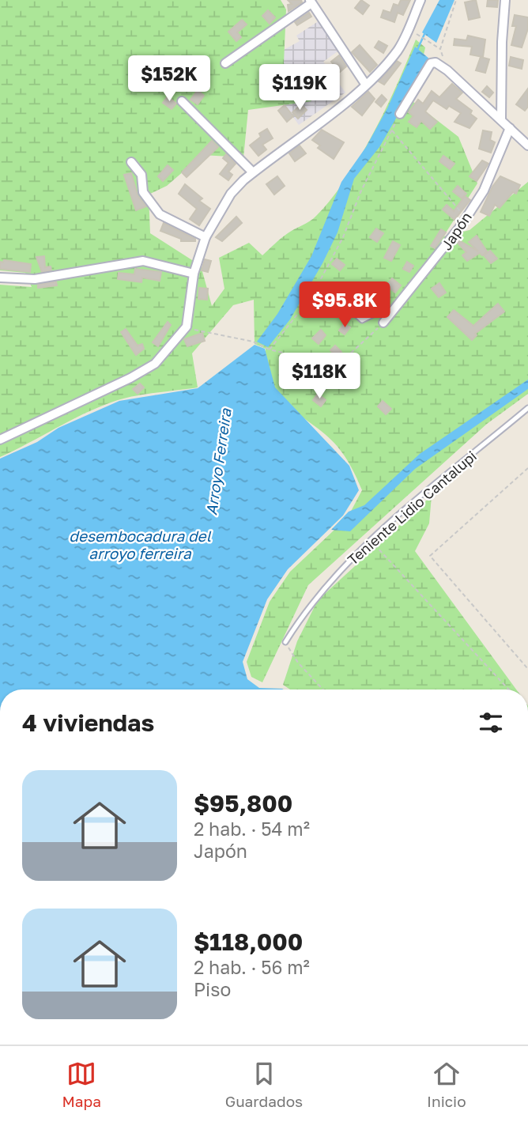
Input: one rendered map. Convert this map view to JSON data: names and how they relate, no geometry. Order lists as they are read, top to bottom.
{
  "streets": {
    "street": ["Japón"],
    "lane": ["Teniente Lidio Cantalupi"]
  },
  "water": ["Arroyo Ferreira", "desembocadura del arroyo ferreira"],
  "page": {
    "price": [
      "$152K",
      "$119K",
      "$95.8K",
      "$118K"
    ],
    "heading": "4 viviendas",
    "list": [
      {
        "name": "$95,800",
        "note": "2 hab. · 54 m² · Japón"
      },
      {
        "name": "$118,000",
        "note": "2 hab. · 56 m² · Piso"
      }
    ],
    "tabs": ["Mapa", "Guardados", "Inicio"]
  }
}
